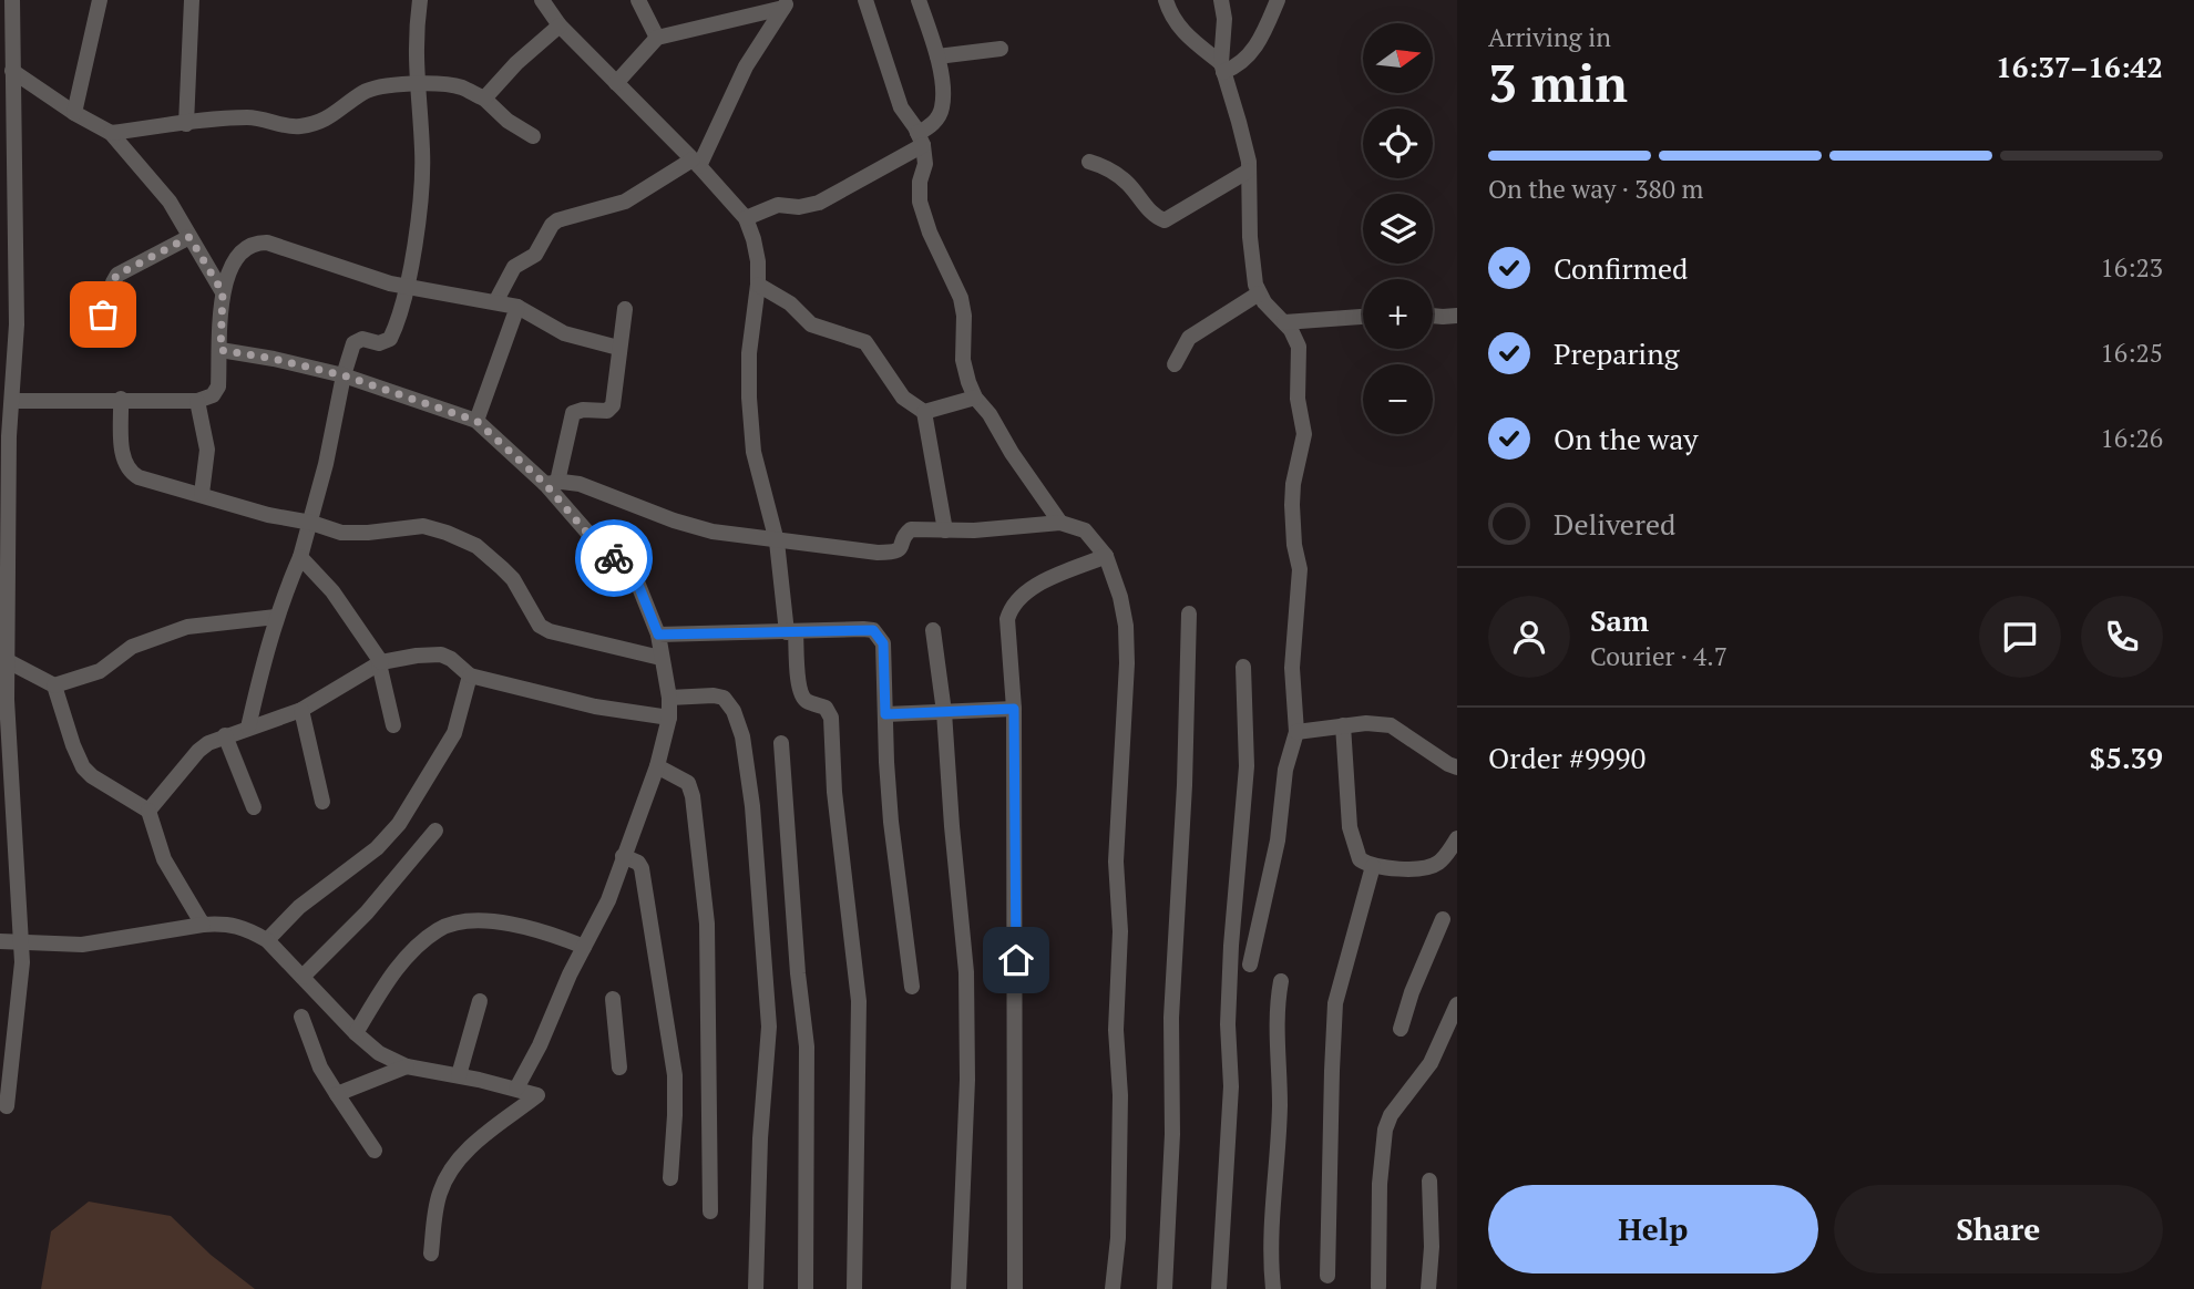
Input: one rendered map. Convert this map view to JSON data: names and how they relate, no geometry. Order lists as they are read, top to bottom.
{
  "north": "right",
  "page": {
    "heading": ["3 min", "Arriving in", "16:37–16:42"],
    "panel": [
      "Sam",
      "Courier · 4.7",
      "Order #9990",
      "$5.39"
    ],
    "map_buttons": ["+", "−"],
    "bar": "On the way · 380 m",
    "list": [
      ["Confirmed", "16:23"],
      ["Preparing", "16:25"],
      ["On the way", "16:26"],
      "Delivered"
    ],
    "buttons": ["Help", "Share"]
  }
}
